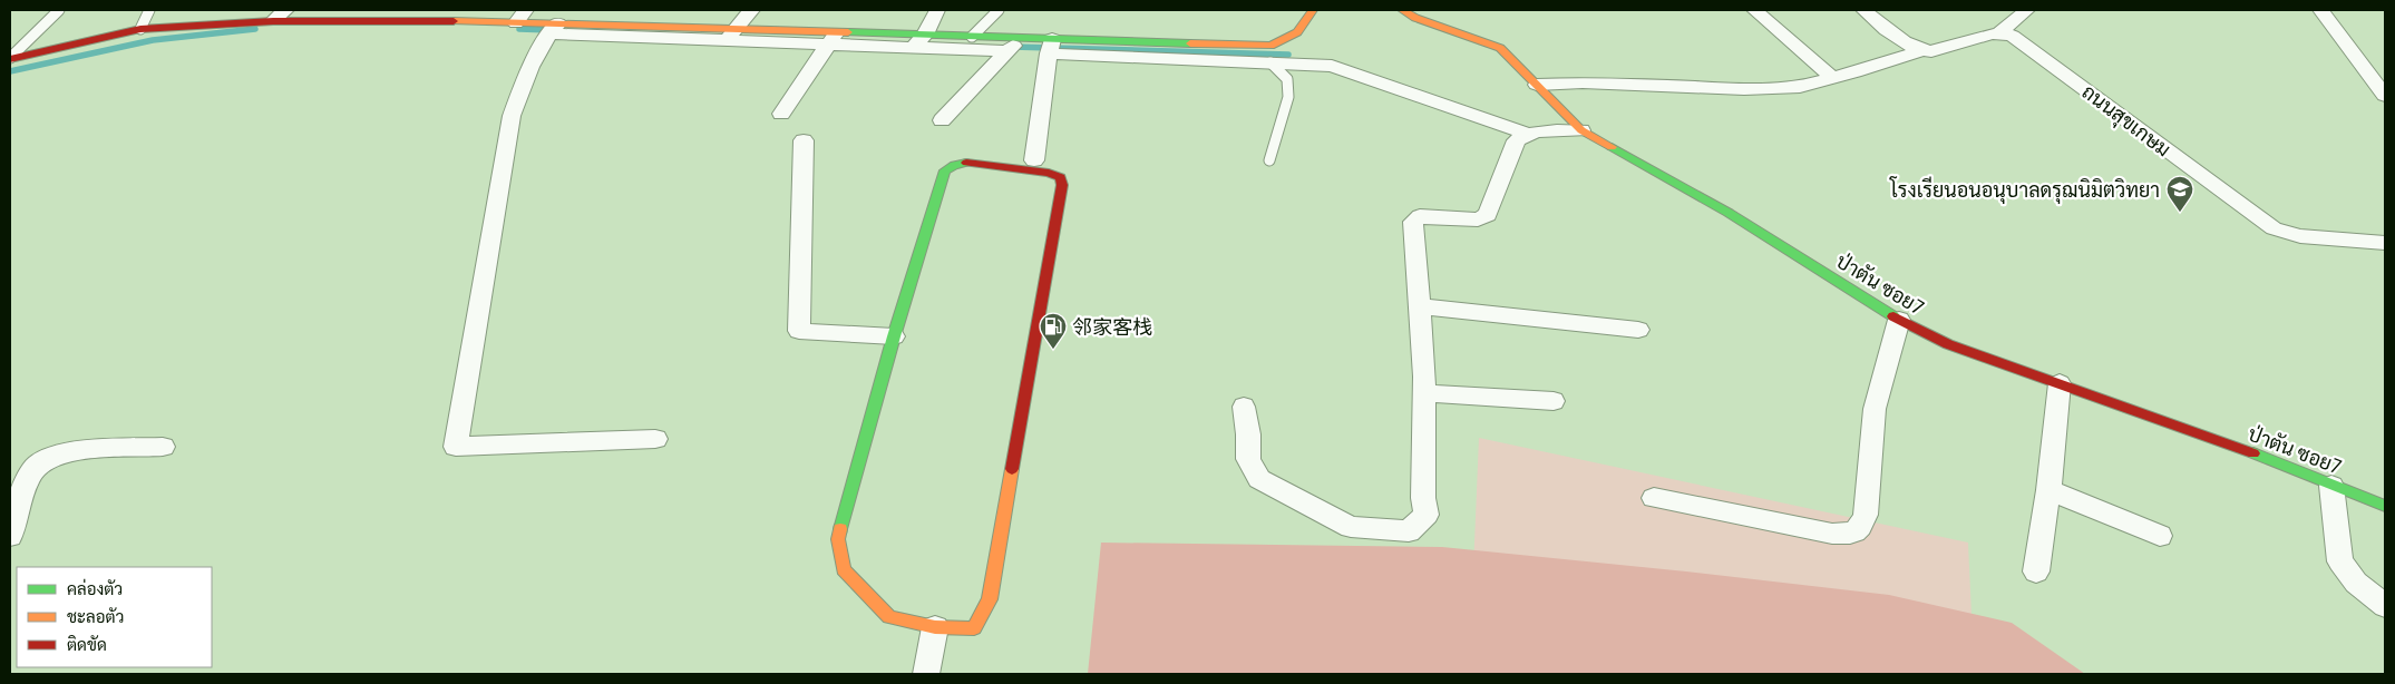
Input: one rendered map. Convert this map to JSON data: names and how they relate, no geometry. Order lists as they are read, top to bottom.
{
  "streets": {
    "street": ["ถนนสุขเกษม", "ป่าตัน ซอย7"]
  },
  "places": {
    "school or university": ["โรงเรียนอนอนุบาลดรุฌนิมิตวิทยา"],
    "fuel station": ["邻家客栈"]
  },
  "legend": ["คล่องตัว", "ชะลอตัว", "ติดขัด"]
}
